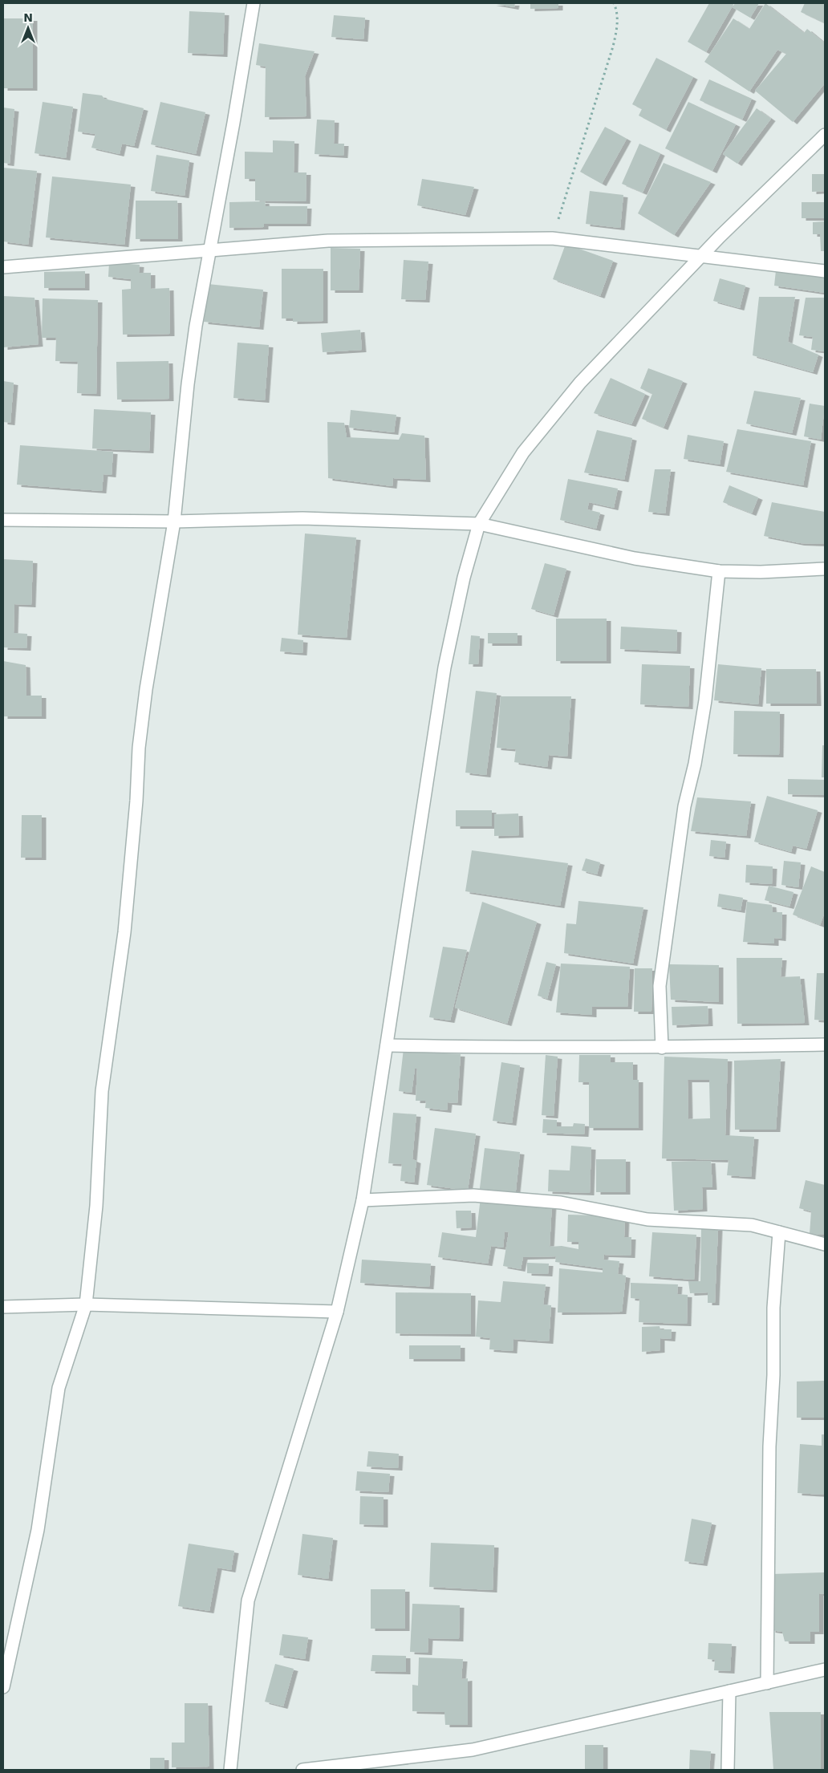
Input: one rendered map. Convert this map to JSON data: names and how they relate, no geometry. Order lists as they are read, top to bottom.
{
  "north": "top"
}
